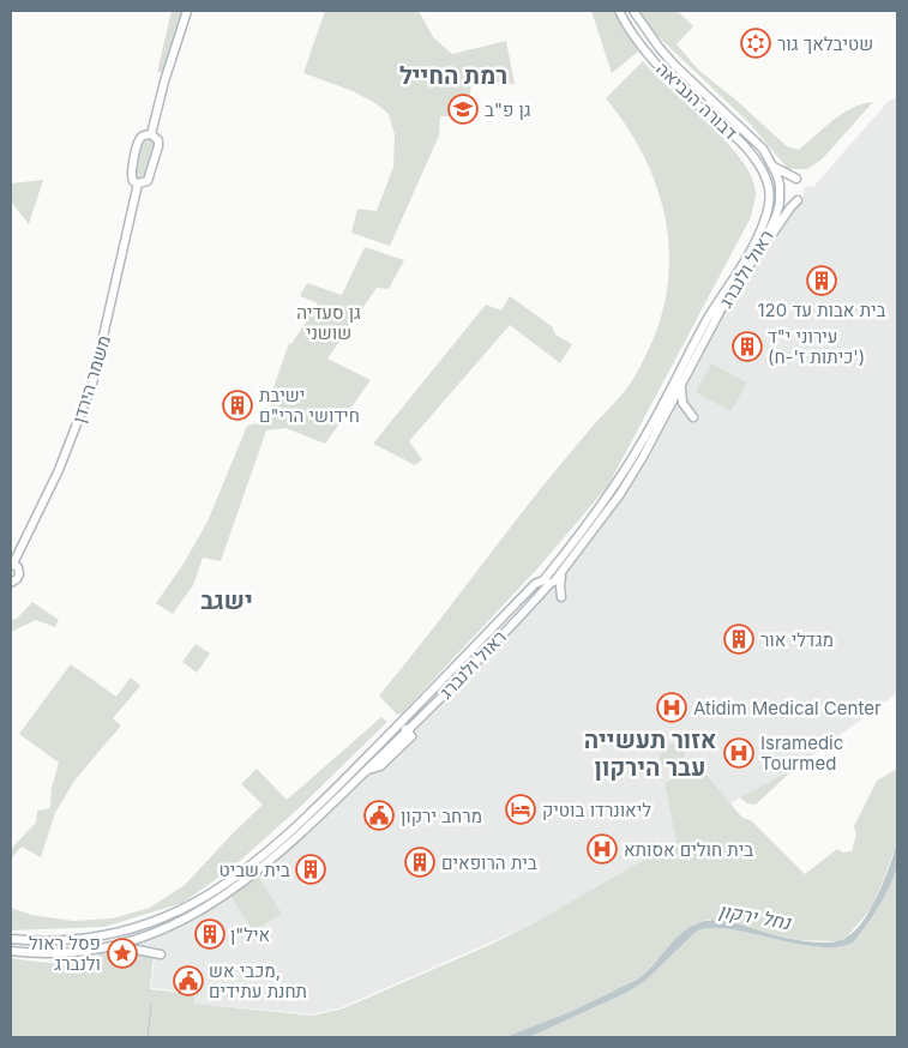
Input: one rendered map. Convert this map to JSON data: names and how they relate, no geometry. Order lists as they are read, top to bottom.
{
  "streets": {
    "street": ["דבורה הנביאה", "ראול ולנברג", "משמר הירדן"]
  },
  "crossings": [
    ["דבורה הנביאה", "ראול ולנברג"]
  ],
  "districts": ["רמת החייל", "ישגב", "אזור תעשייה עבר הירקון"],
  "water": ["נחל ירקון"],
  "parks": ["גן סעדיה שושני"],
  "places": {
    "synagogue": ["שטיבלאך גור"],
    "school or university": ["גן פ\"ב"],
    "building": [
      "בית אבות עד 120",
      "עירוני י\"ד (כיתות ז'-ח')",
      "ישיבת חידושי הרי\"ם",
      "מגדלי אור",
      "בית הרופאים",
      "בית שביט",
      "איל\"ן"
    ],
    "hospital": ["Atidim Medical Center", "Isramedic Tourmed", "בית חולים אסותא"],
    "hotel": ["ליאונרדו בוטיק"],
    "public building": ["מרחב ירקון", "מכבי אש, תחנת עתידים"],
    "place": ["פסל ראול ולנברג"]
  }
}
